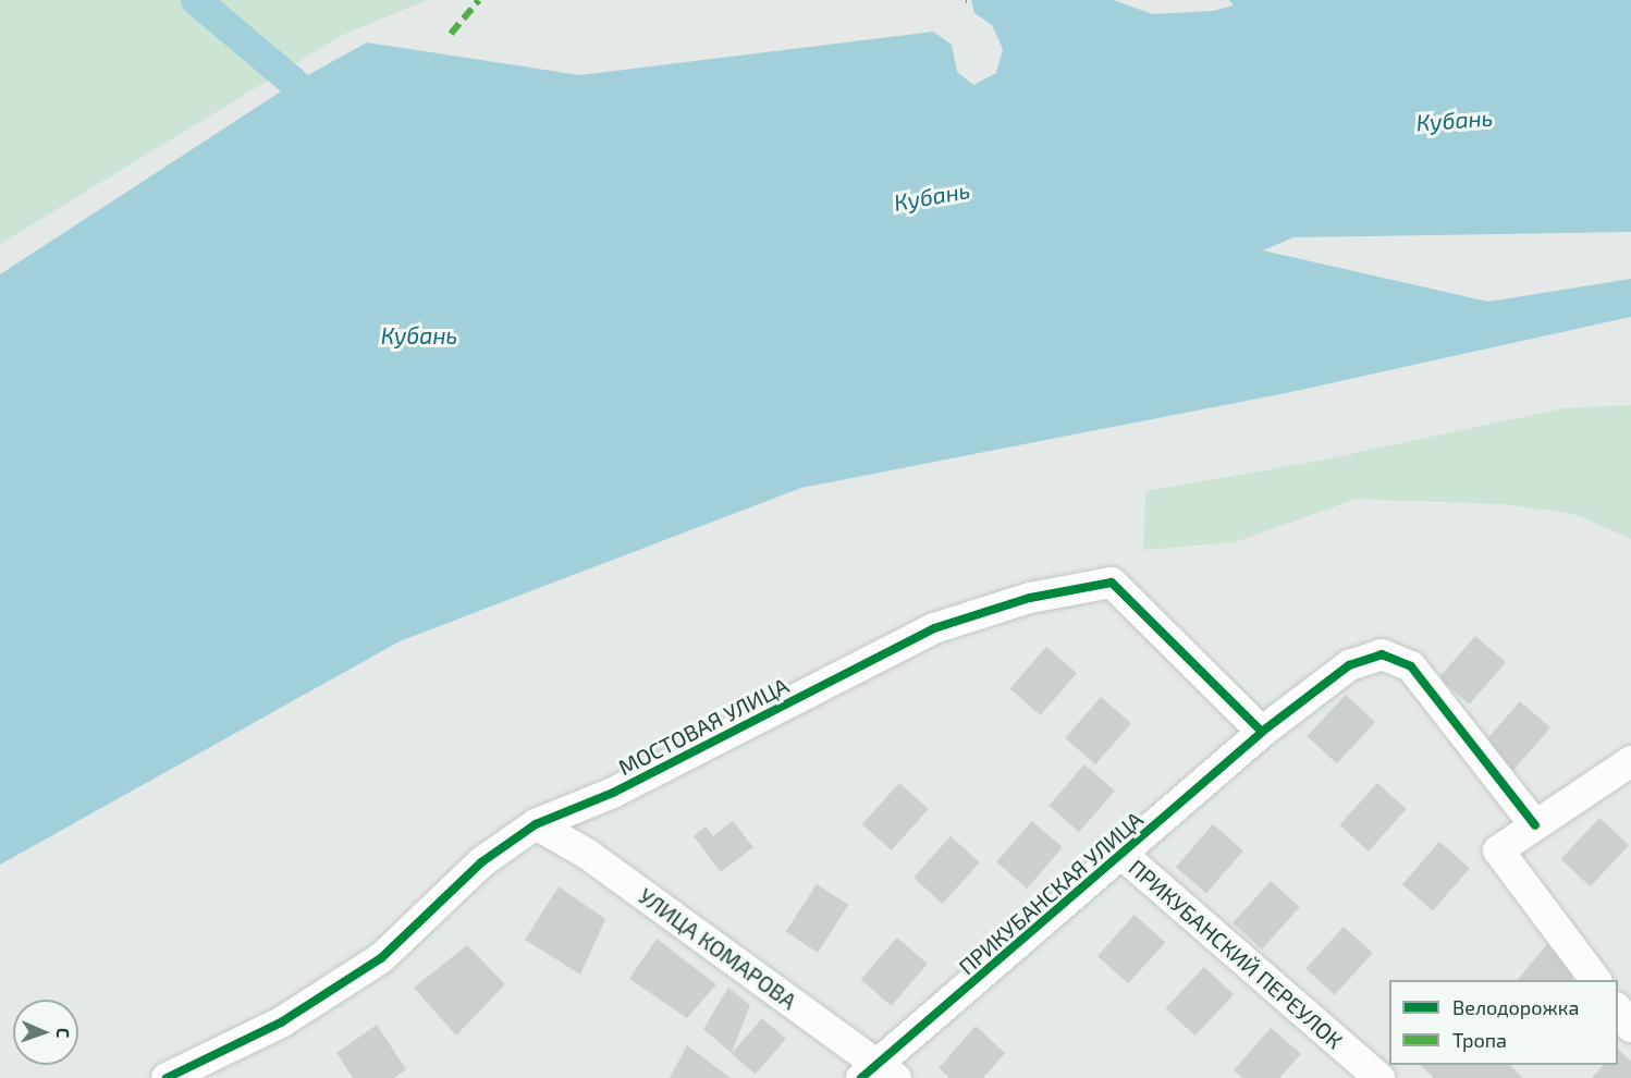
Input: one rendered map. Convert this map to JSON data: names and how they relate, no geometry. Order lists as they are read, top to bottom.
{
  "streets": {
    "street": [
      "МОСТОВАЯ УЛИЦА",
      "ПРИКУБАНСКАЯ УЛИЦА",
      "УЛИЦА КОМАРОВА",
      "ПРИКУБАНСКИЙ ПЕРЕУЛОК"
    ]
  },
  "crossings": [
    ["МОСТОВАЯ УЛИЦА", "ПРИКУБАНСКАЯ УЛИЦА"],
    ["МОСТОВАЯ УЛИЦА", "УЛИЦА КОМАРОВА"],
    ["ПРИКУБАНСКАЯ УЛИЦА", "УЛИЦА КОМАРОВА"],
    ["ПРИКУБАНСКАЯ УЛИЦА", "ПРИКУБАНСКИЙ ПЕРЕУЛОК"]
  ],
  "water": ["Кубань"],
  "legend": ["Велодорожка", "Тропа"],
  "north": "right"
}
